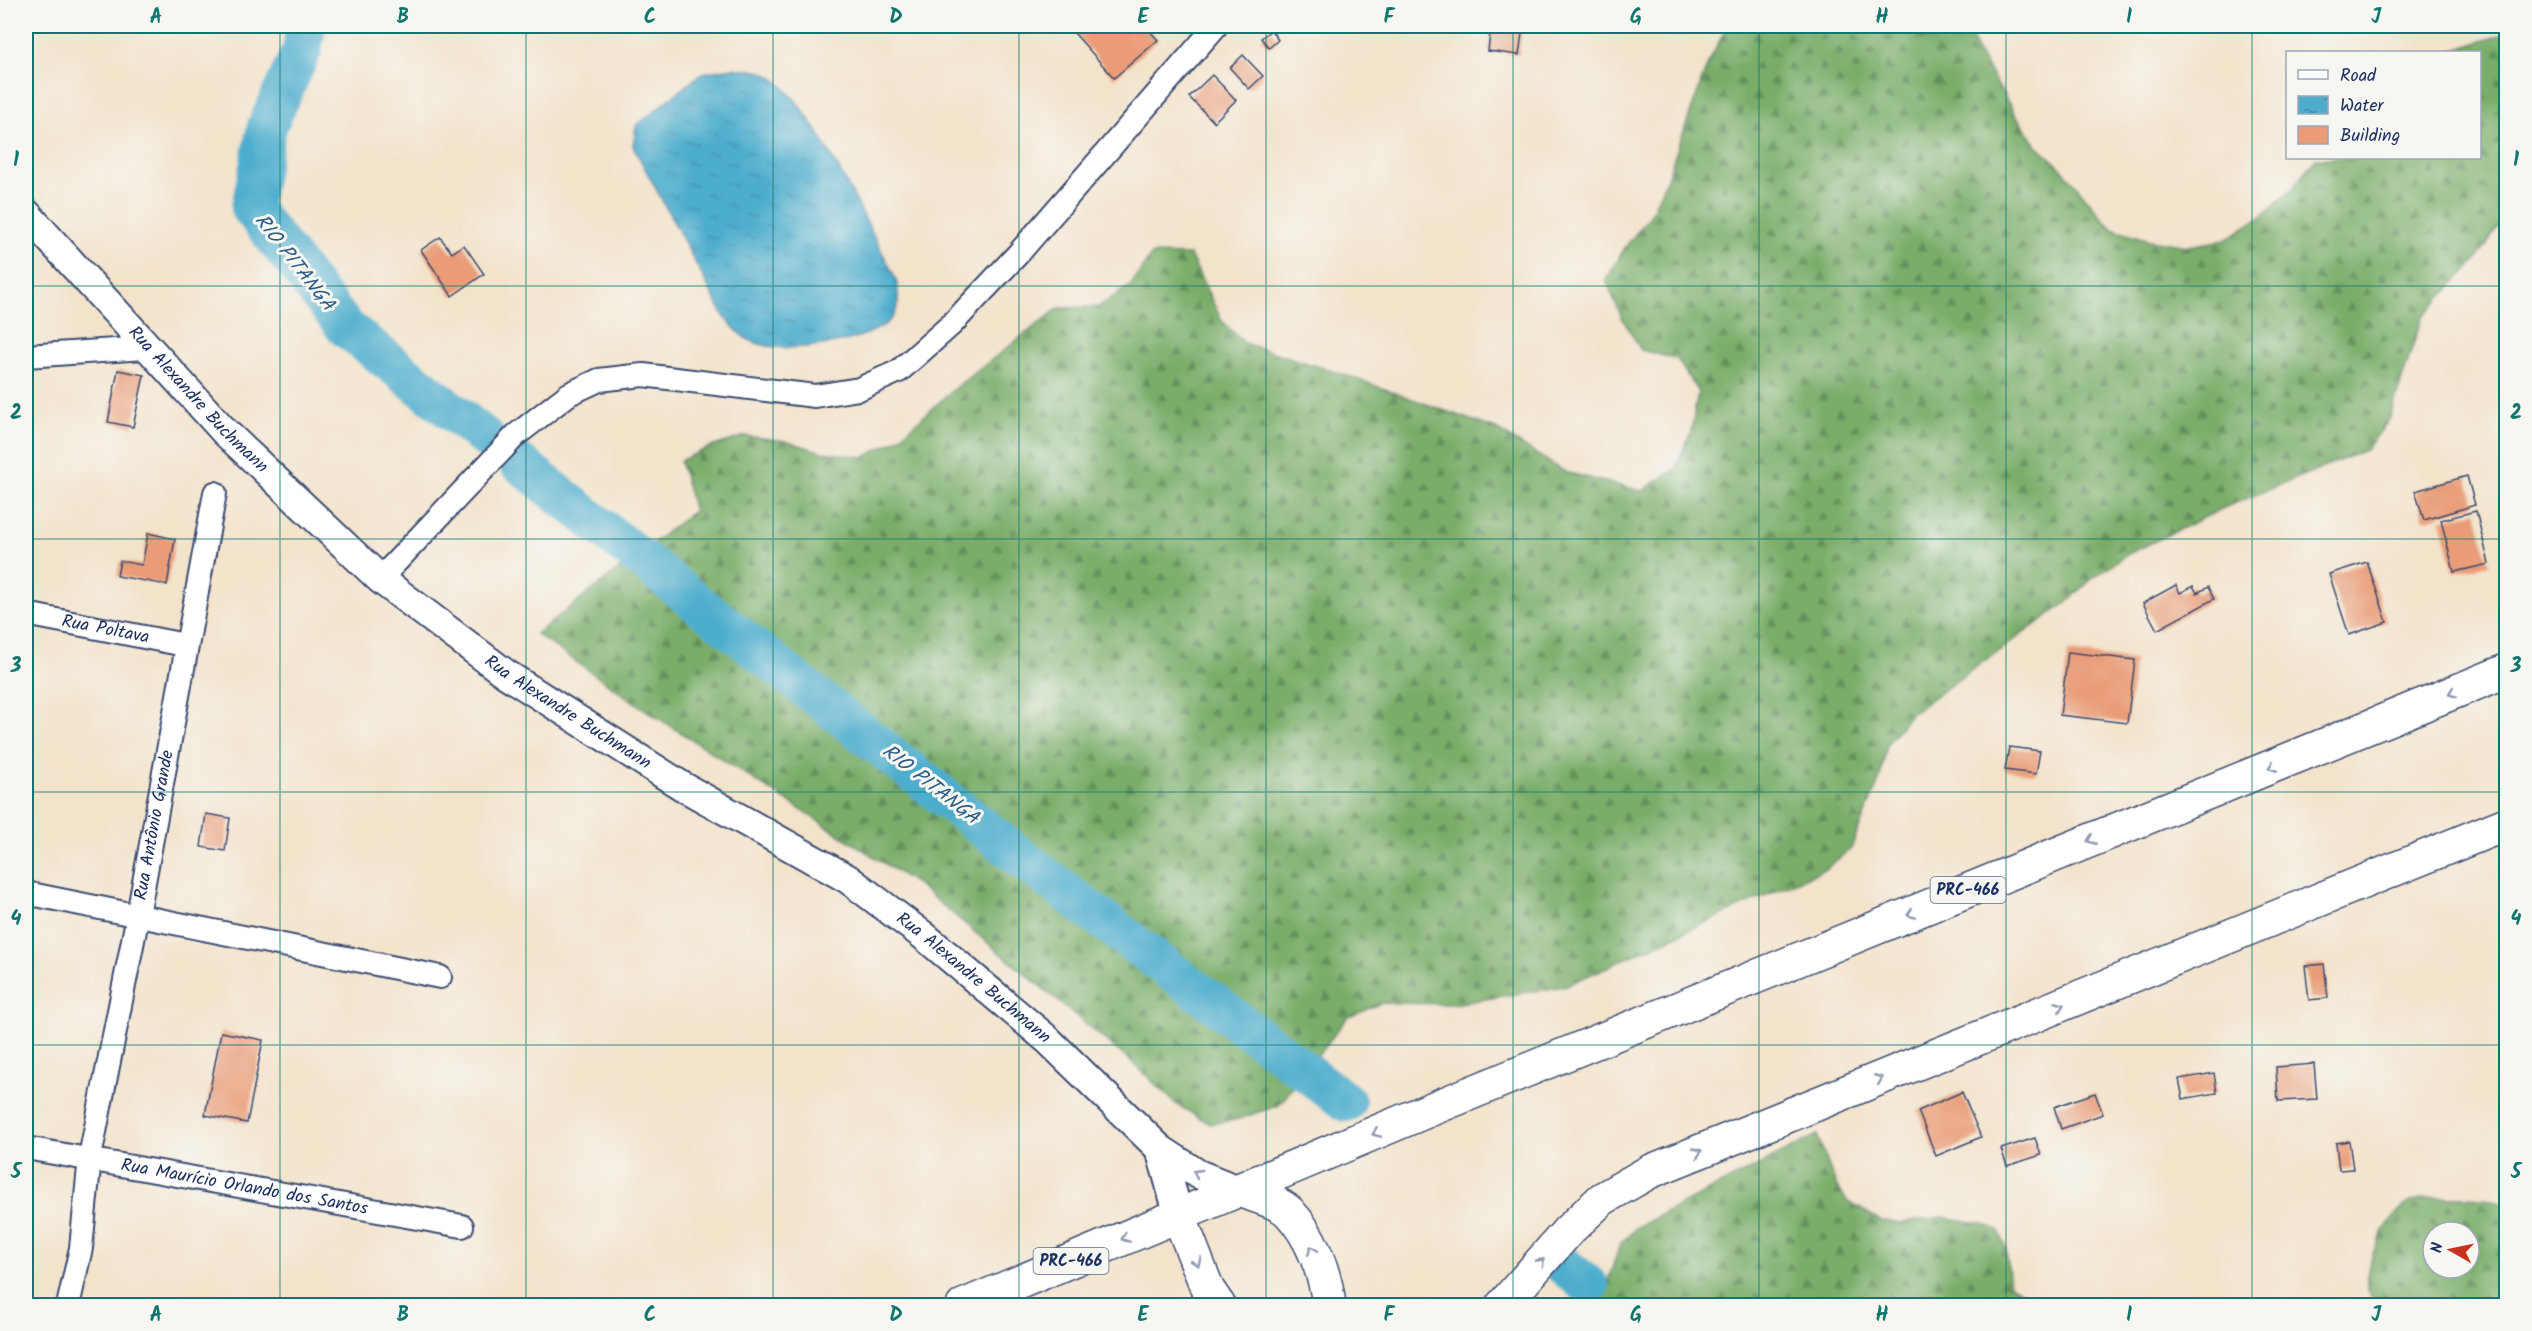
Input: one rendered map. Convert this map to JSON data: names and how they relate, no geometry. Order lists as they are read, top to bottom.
{
  "streets": {
    "highway": ["PRC-466"],
    "main road": ["Rua Alexandre Buchmann"],
    "street": ["Rua Poltava", "Rua Antônio Grande", "Rua Maurício Orlando dos Santos"]
  },
  "crossings": [
    ["Rua Alexandre Buchmann", "PRC-466"],
    ["Rua Poltava", "Rua Antônio Grande"],
    ["Rua Antônio Grande", "Rua Maurício Orlando dos Santos"]
  ],
  "water": ["RIO PITANGA"],
  "legend": ["Road", "Water", "Building"],
  "north": "left",
  "grid": {
    "columns": [
      "A",
      "B",
      "C",
      "D",
      "E",
      "F",
      "G",
      "H",
      "I",
      "J"
    ],
    "rows": [
      "1",
      "2",
      "3",
      "4",
      "5"
    ]
  }
}
